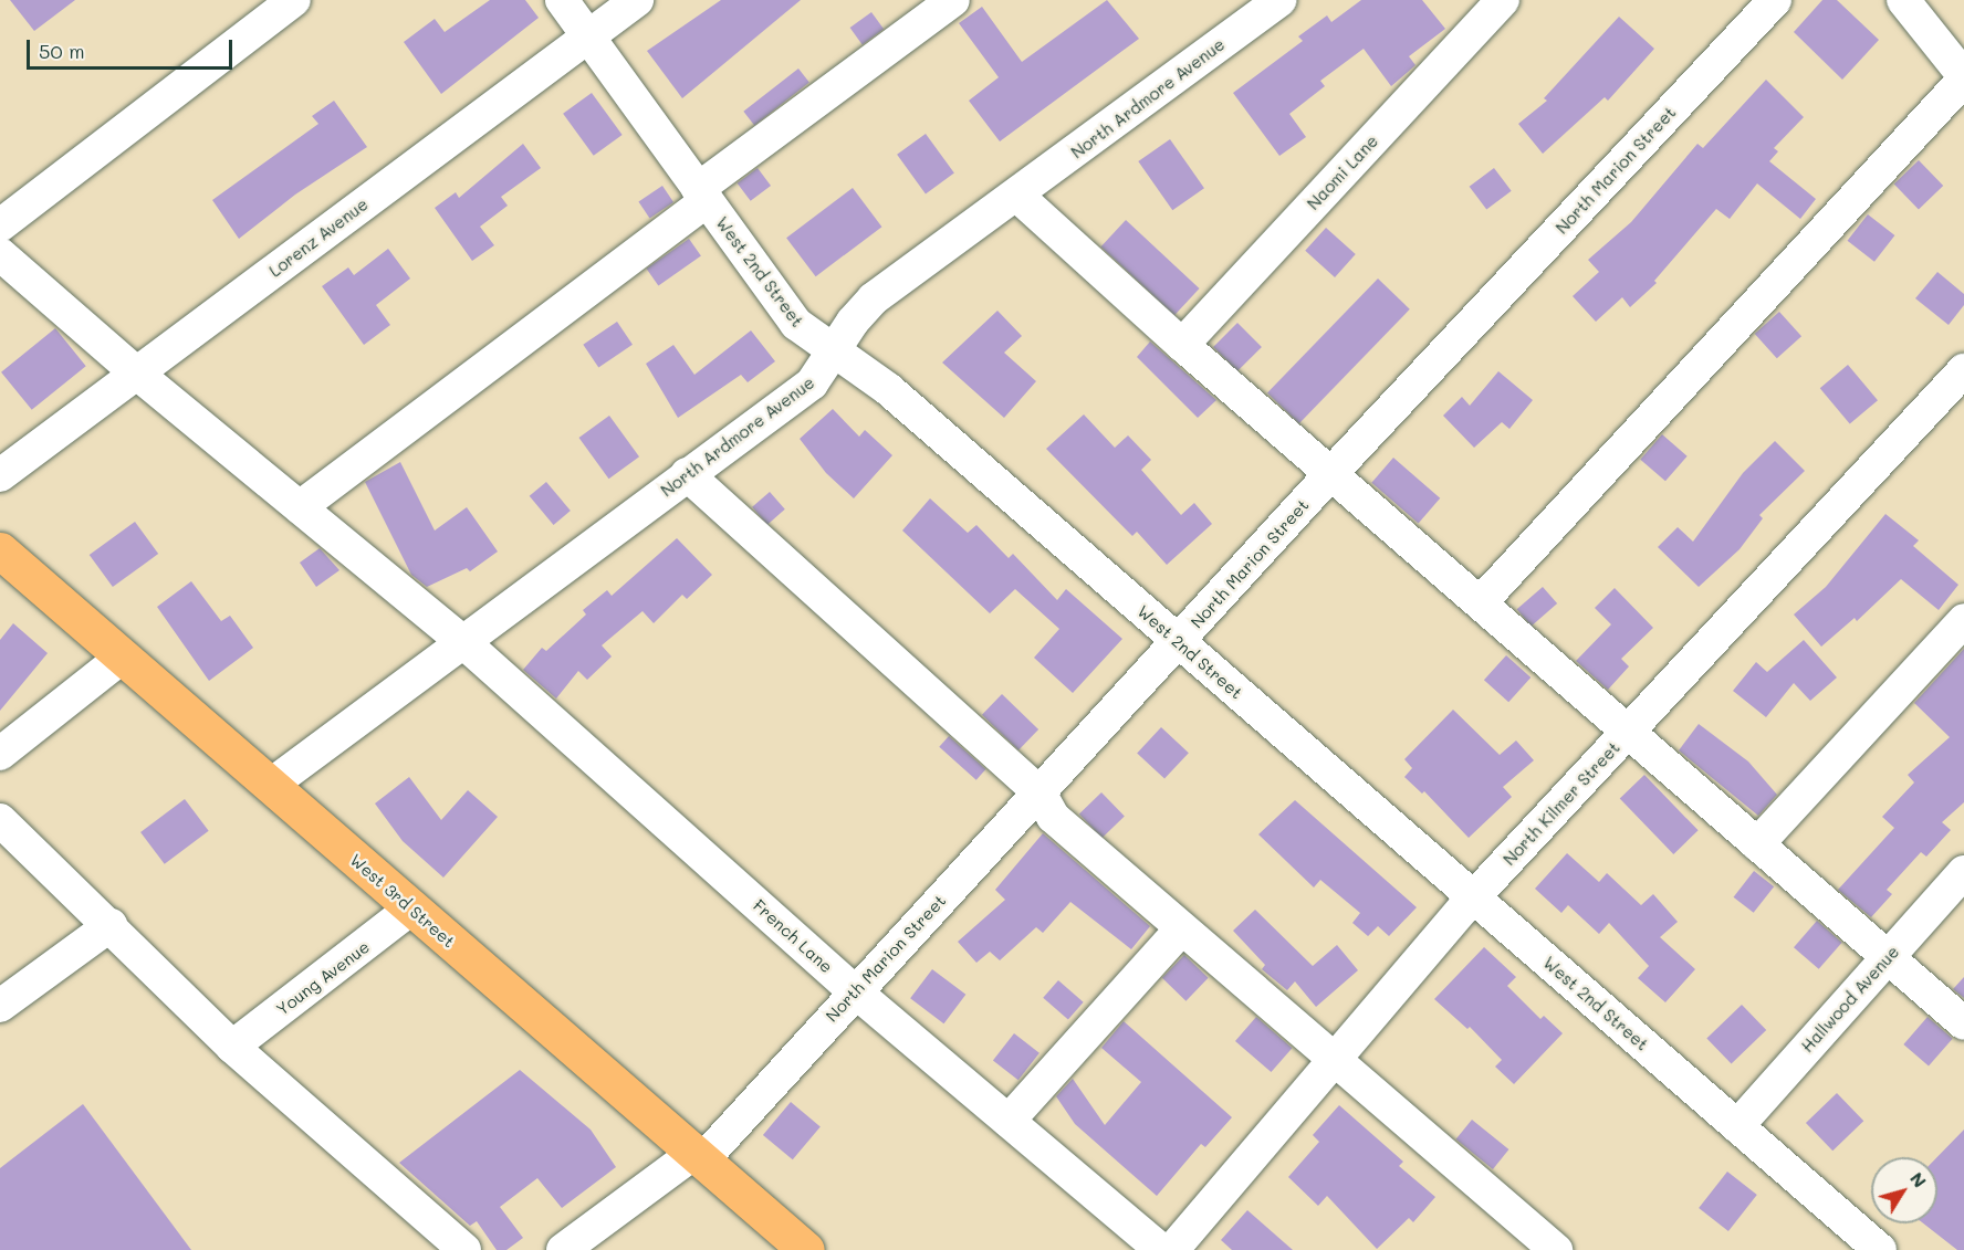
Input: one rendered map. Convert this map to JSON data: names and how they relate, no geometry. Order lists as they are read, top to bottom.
{
  "streets": {
    "main road": ["West 3rd Street"],
    "street": [
      "North Ardmore Avenue",
      "North Marion Street",
      "Naomi Lane",
      "Lorenz Avenue",
      "West 2nd Street",
      "North Kilmer Street",
      "French Lane",
      "Young Avenue",
      "Hallwood Avenue"
    ]
  },
  "crossings": [
    ["North Ardmore Avenue", "West 2nd Street"],
    ["North Ardmore Avenue", "West 3rd Street"],
    ["North Ardmore Avenue", "French Lane"],
    ["North Marion Street", "West 2nd Street"],
    ["North Marion Street", "West 3rd Street"],
    ["North Marion Street", "French Lane"],
    ["Lorenz Avenue", "West 2nd Street"],
    ["Lorenz Avenue", "French Lane"],
    ["West 2nd Street", "North Kilmer Street"],
    ["West 2nd Street", "Hallwood Avenue"],
    ["West 3rd Street", "Young Avenue"]
  ],
  "scale_bar": "50 m",
  "north": "top right"
}
